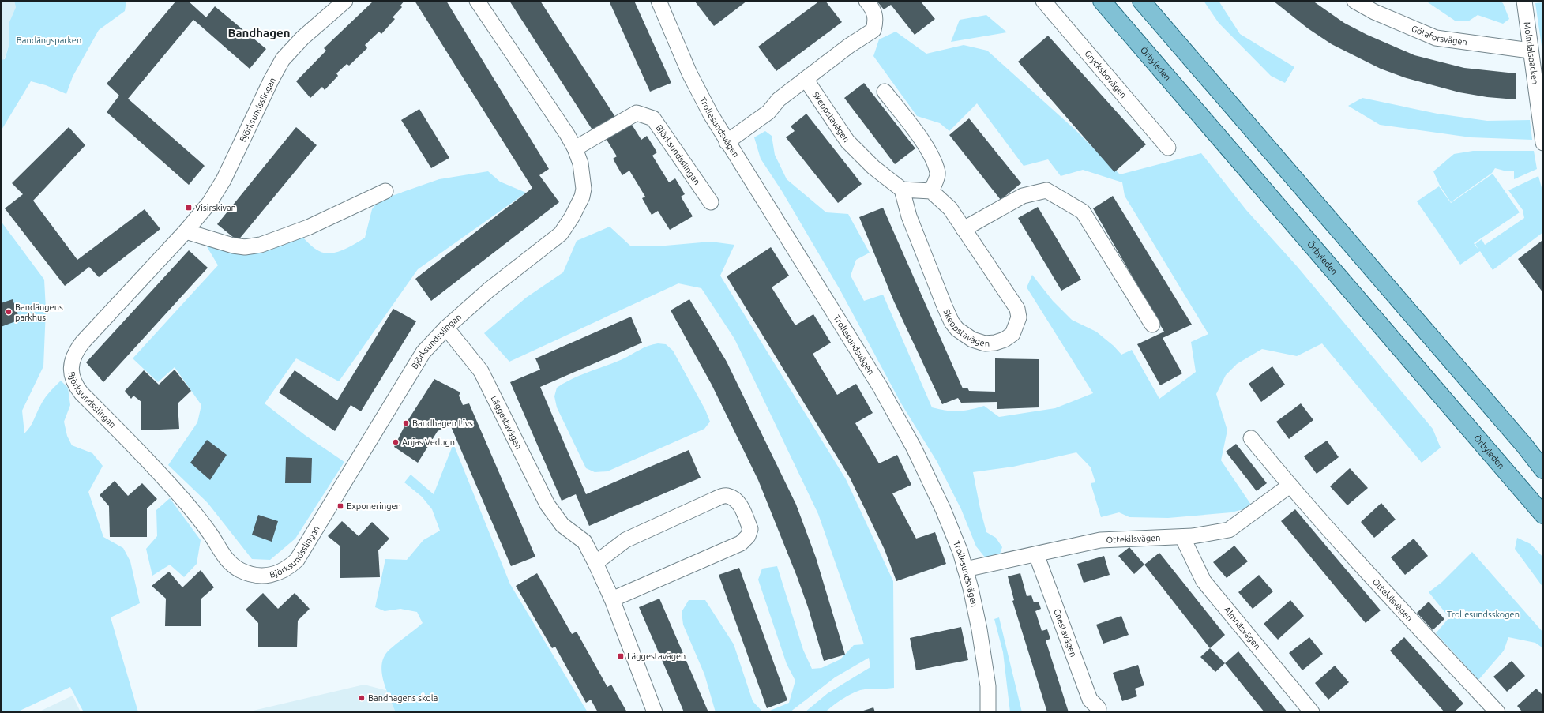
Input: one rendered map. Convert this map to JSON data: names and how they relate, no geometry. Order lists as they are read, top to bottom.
{
  "streets": {
    "main road": ["Örbyleden"],
    "street": [
      "Götaforsvägen",
      "Mölndalsbacken",
      "Grycksbovägen",
      "Björksundsslingan",
      "Skeppstavägen",
      "Trollesundsvägen",
      "Läggestavägen",
      "Ottekilsvägen",
      "Almnäsvägen",
      "Gnestavägen"
    ]
  },
  "crossings": [
    ["Götaforsvägen", "Mölndalsbacken"],
    ["Björksundsslingan", "Läggestavägen"],
    ["Trollesundsvägen", "Ottekilsvägen"],
    ["Ottekilsvägen", "Almnäsvägen"],
    ["Ottekilsvägen", "Gnestavägen"]
  ],
  "districts": ["Bandhagen"],
  "parks": ["Bandängsparken", "Trollesundsskogen"],
  "places": {
    "transit": ["Visirskivan", "Exponeringen", "Läggestavägen"],
    "other": [
      "Bandängens parkhus",
      "Bandhagen Livs",
      "Anjas Vedugn",
      "Bandhagens skola"
    ]
  }
}
